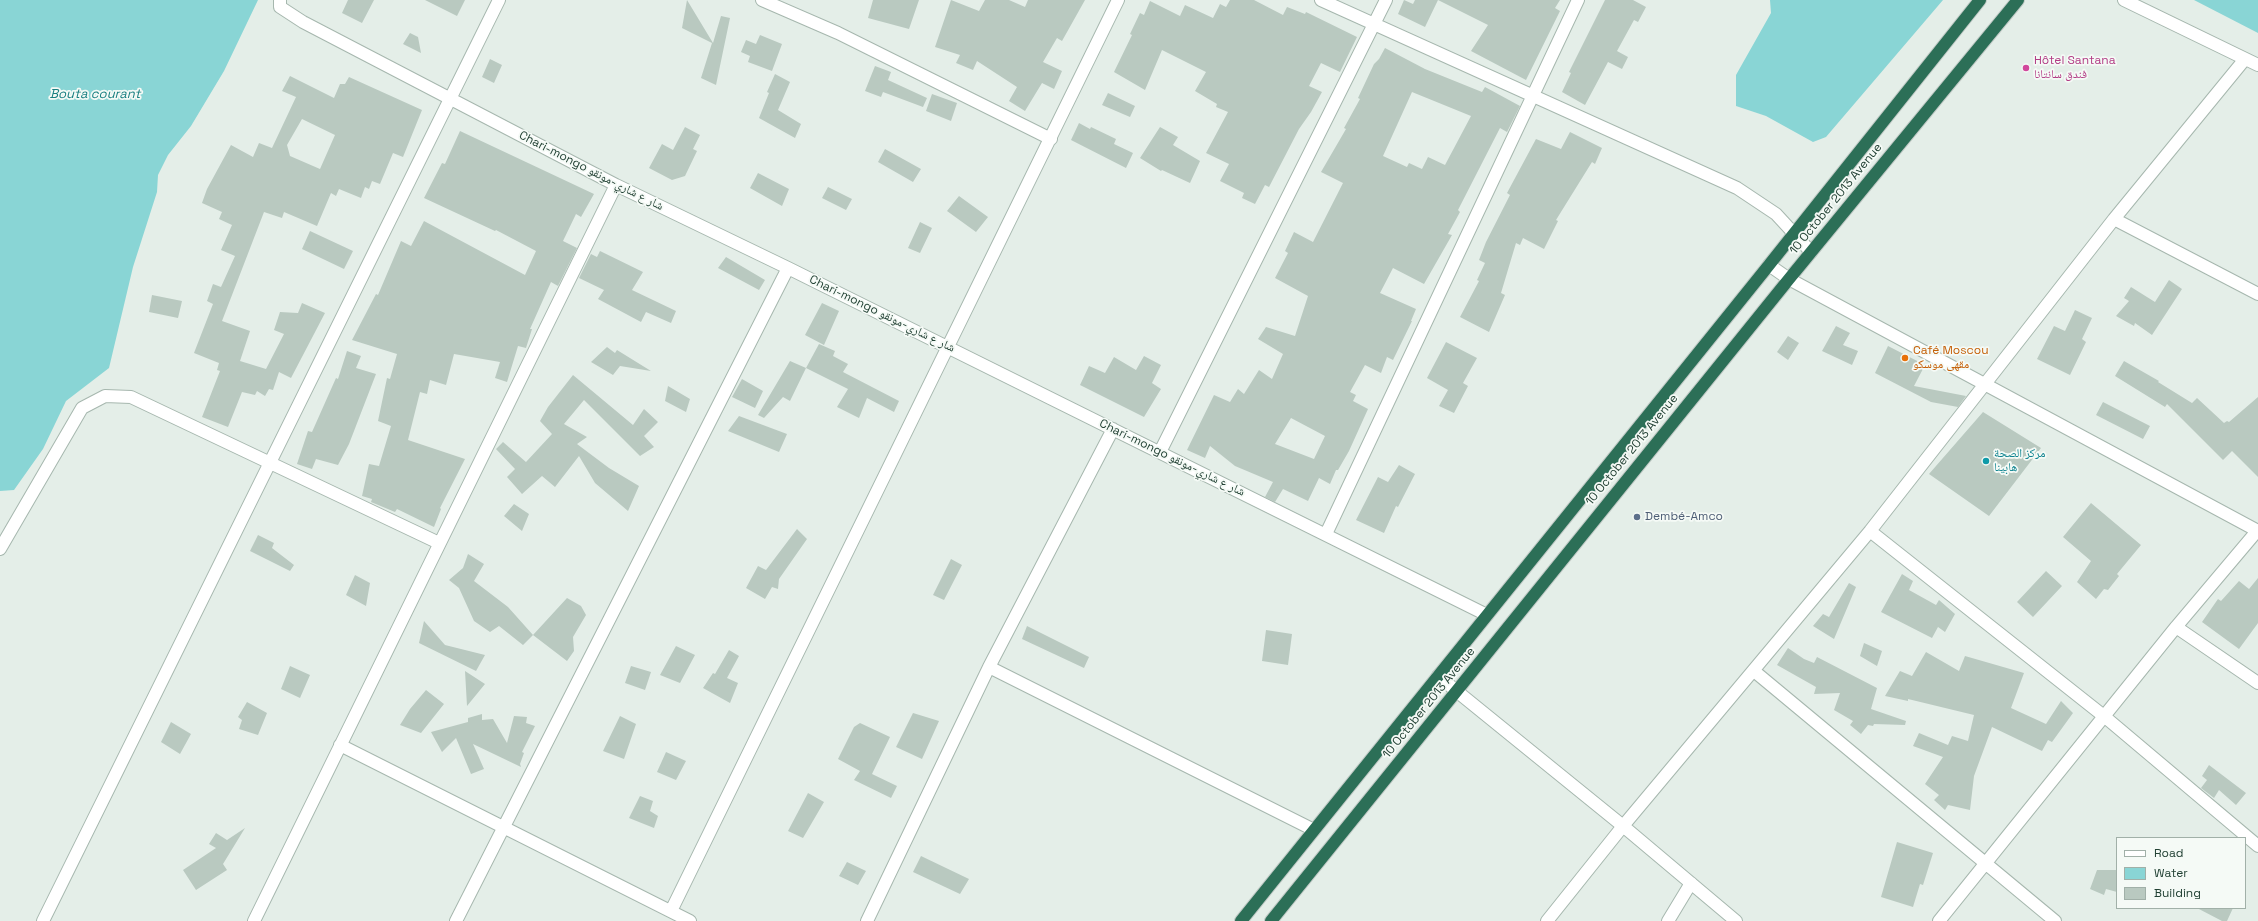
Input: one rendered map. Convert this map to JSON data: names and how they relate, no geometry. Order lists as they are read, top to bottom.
{
  "streets": {
    "highway": ["10 October 2013 Avenue"],
    "street": ["Chari-mongo شار ع شاري-مونقو"]
  },
  "crossings": [
    ["Chari-mongo شار ع شاري-مونقو", "10 October 2013 Avenue"]
  ],
  "water": ["Bouta courant"],
  "places": [
    "Hôtel Santana فندق سانتانا",
    "Café Moscou مقهى موسكو",
    "مركز الصحة هابينا",
    "Dembé-Amco"
  ],
  "legend": ["Road", "Water", "Building"]
}
